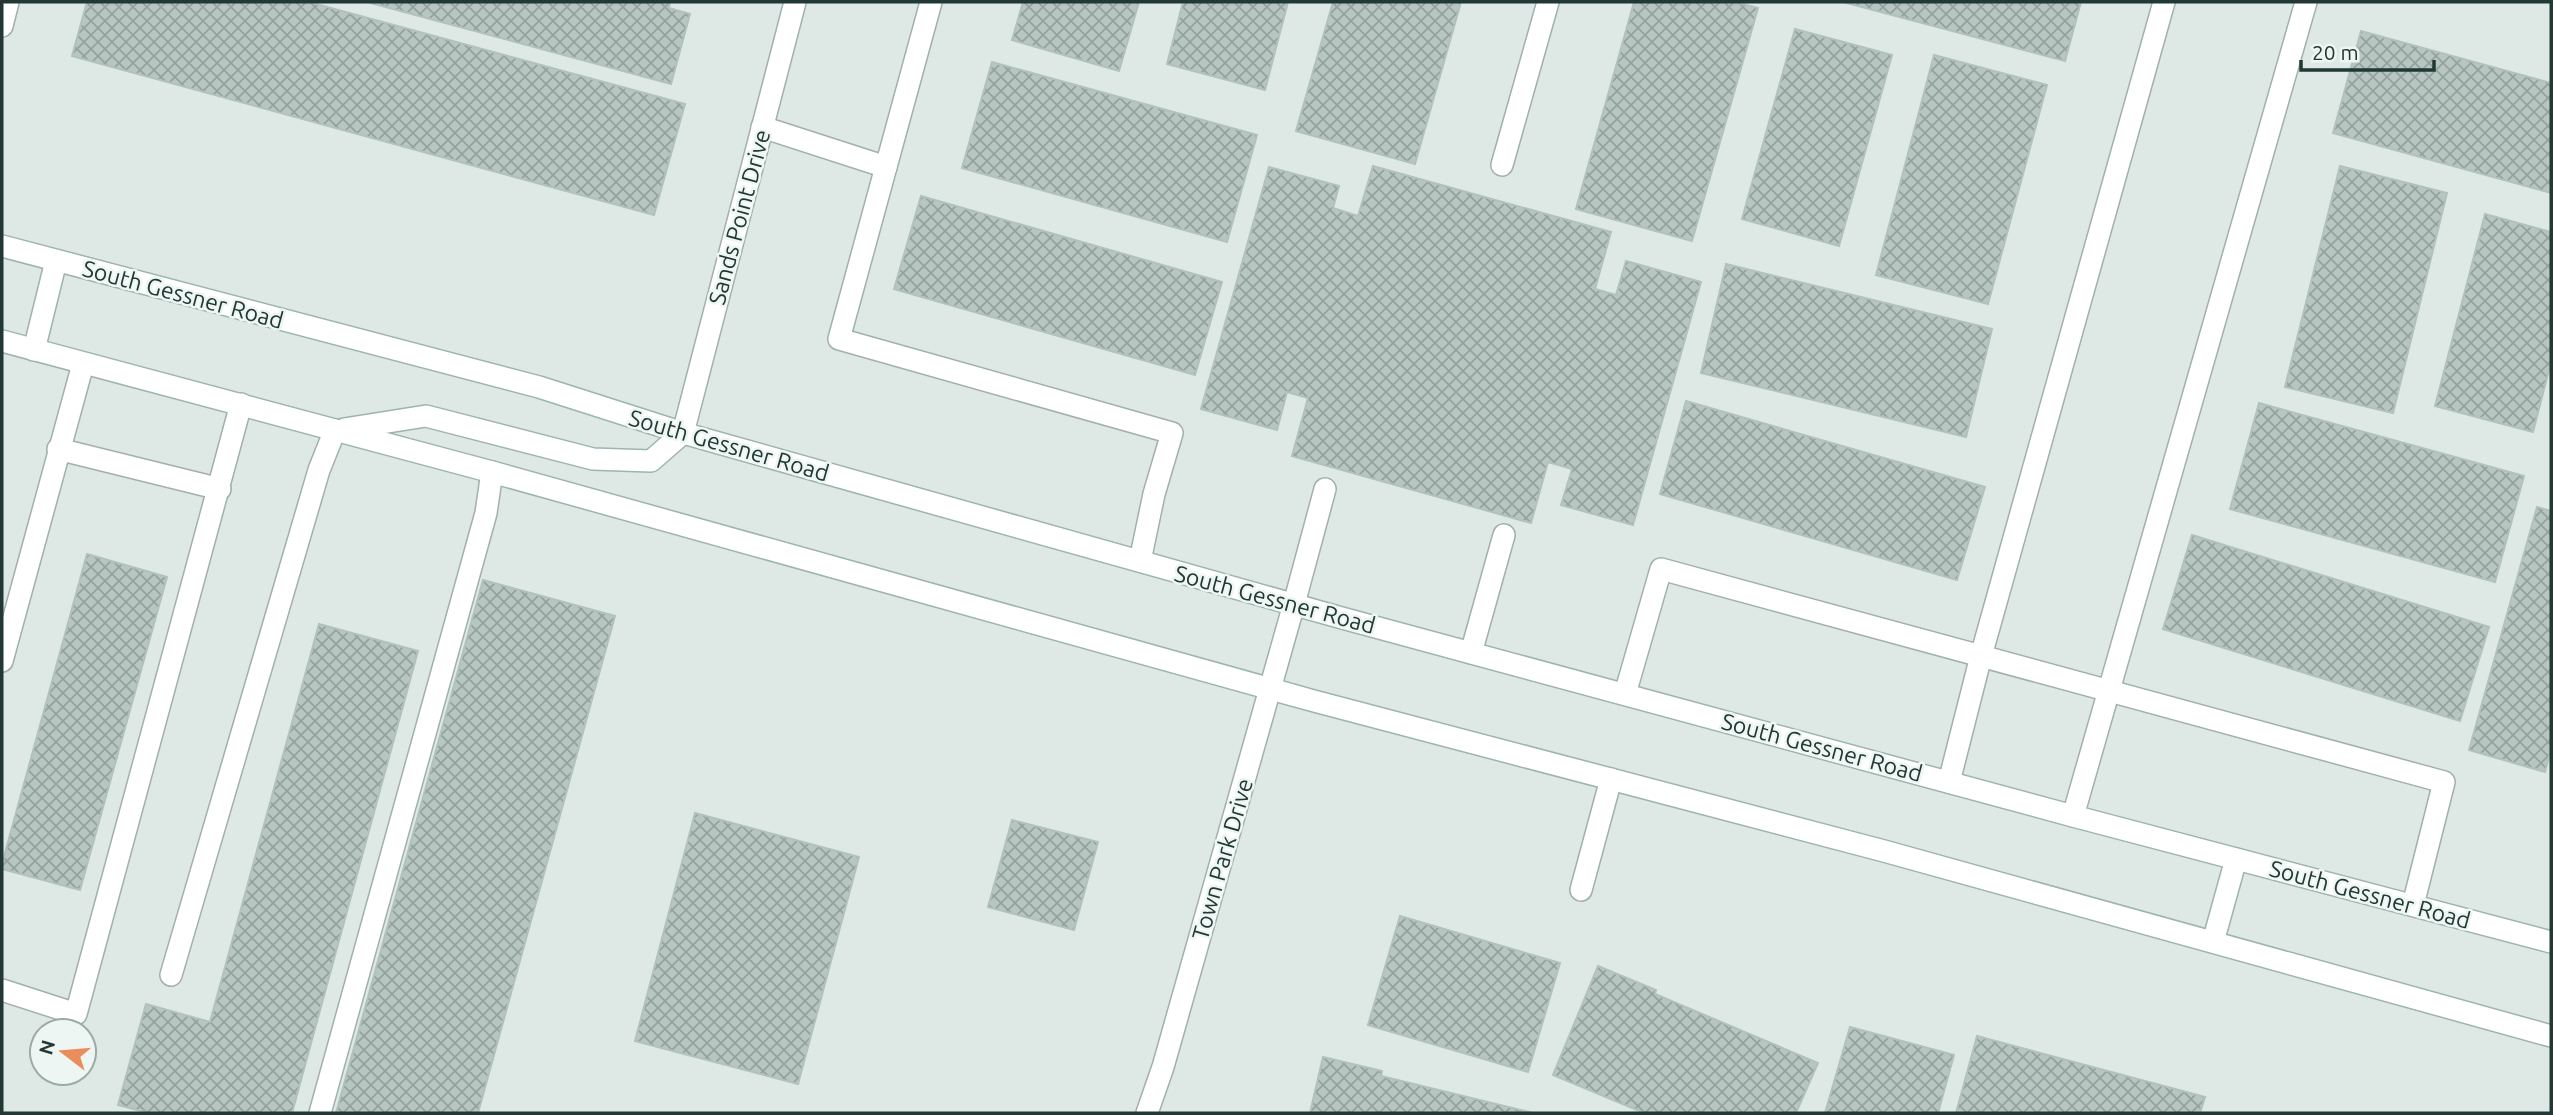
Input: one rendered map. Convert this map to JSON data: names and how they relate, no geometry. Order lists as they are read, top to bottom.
{
  "streets": {
    "main road": ["Sands Point Drive", "South Gessner Road", "Town Park Drive"]
  },
  "crossings": [
    ["Sands Point Drive", "South Gessner Road"],
    ["South Gessner Road", "Town Park Drive"]
  ],
  "scale_bar": "20 m",
  "north": "left"
}
